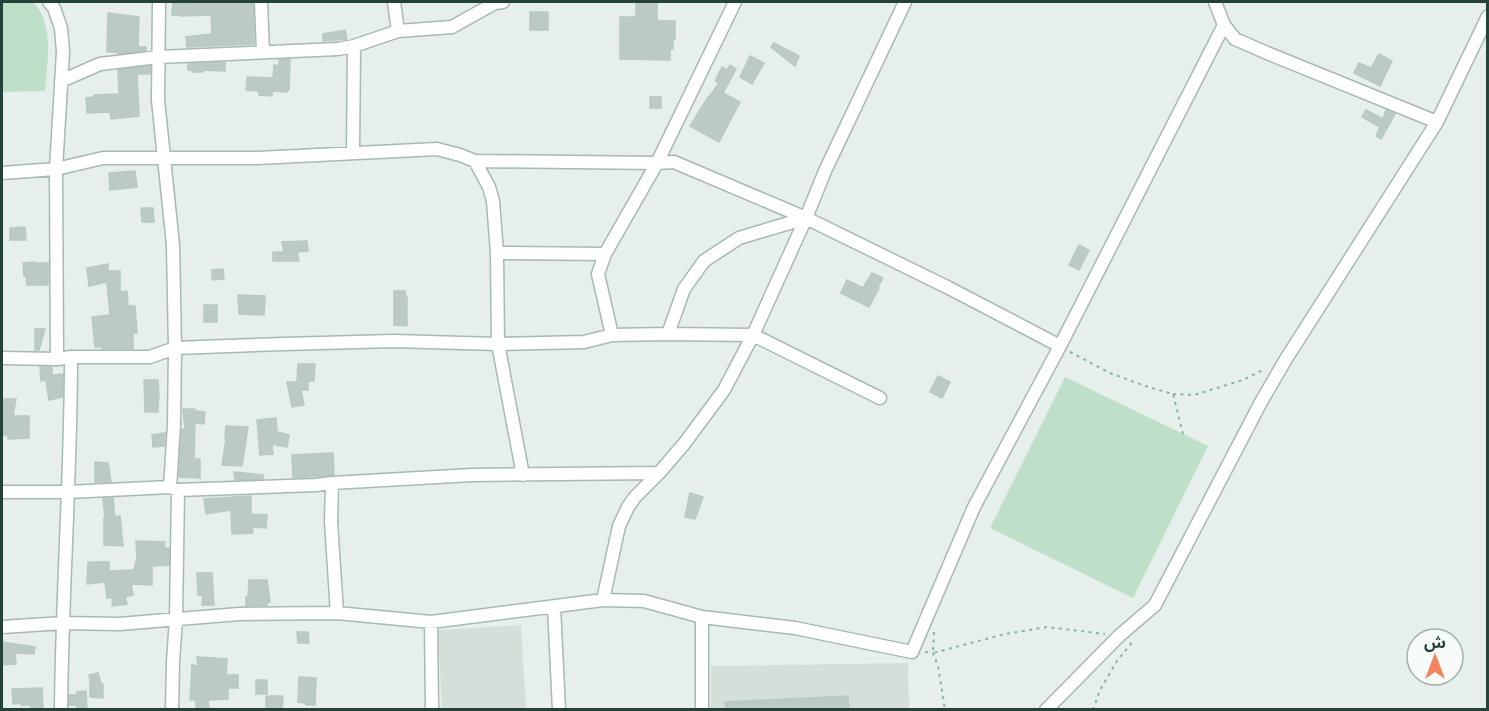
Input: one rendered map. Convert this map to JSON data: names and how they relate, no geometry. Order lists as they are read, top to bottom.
{
  "north": "top"
}
